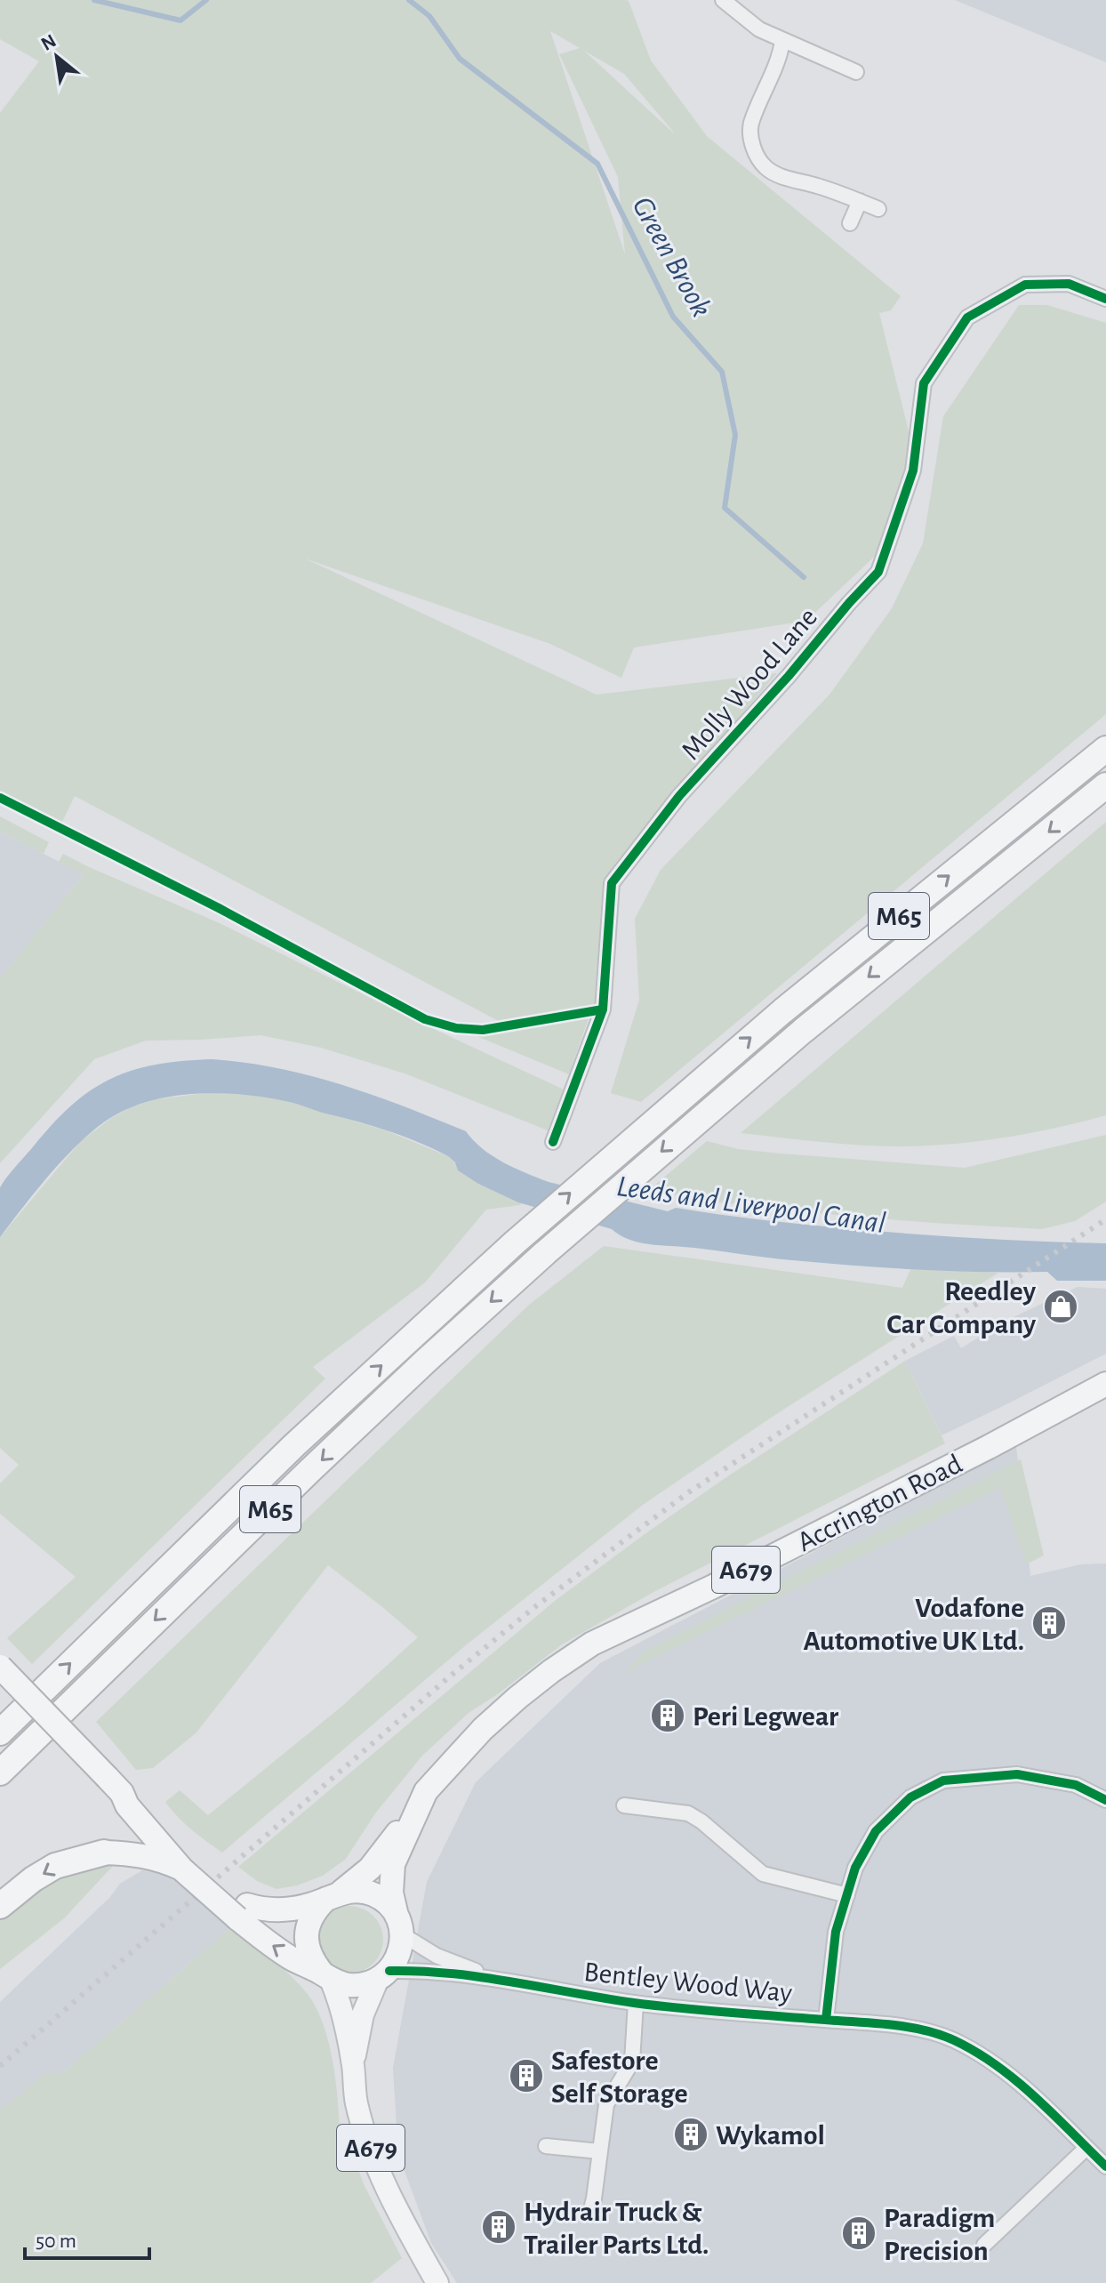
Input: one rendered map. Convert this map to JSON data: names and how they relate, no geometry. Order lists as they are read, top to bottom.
{
  "streets": {
    "highway": ["M65", "Accrington Road", "A679"],
    "street": ["Molly Wood Lane", "Bentley Wood Way"]
  },
  "crossings": [
    ["Accrington Road", "A679"],
    ["Accrington Road", "Bentley Wood Way"],
    ["A679", "Bentley Wood Way"]
  ],
  "water": ["Green Brook", "Leeds and Liverpool Canal"],
  "places": {
    "shop": ["Reedley Car Company"],
    "building": [
      "Vodafone Automotive UK Ltd.",
      "Peri Legwear",
      "Safestore Self Storage",
      "Wykamol",
      "Hydrair Truck & Trailer Parts Ltd.",
      "Paradigm Precision"
    ]
  },
  "scale_bar": "50 m",
  "north": "top left"
}
